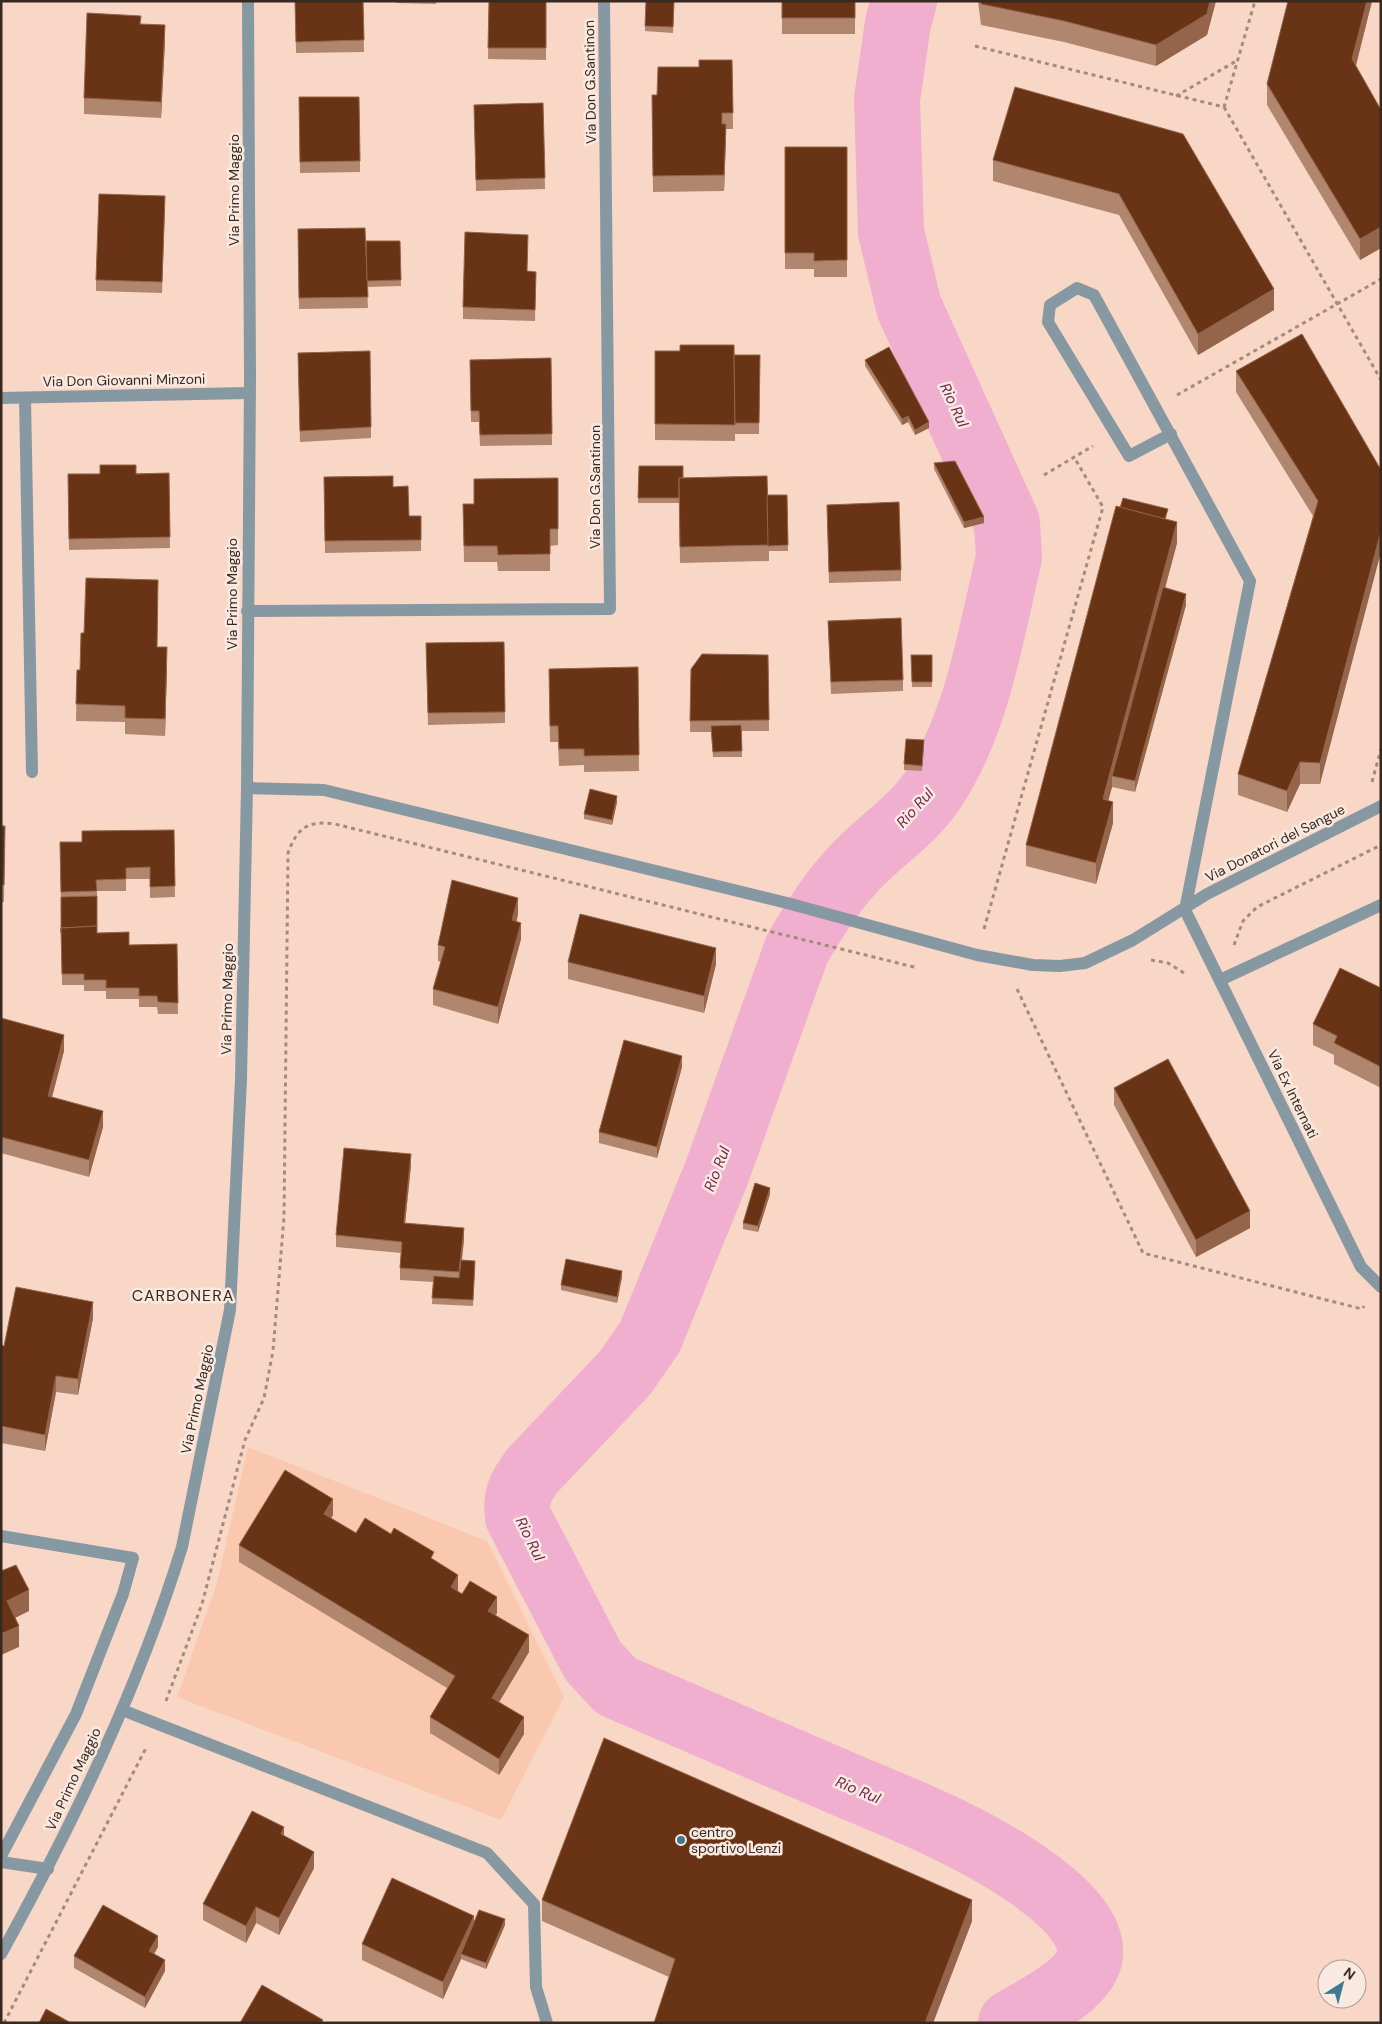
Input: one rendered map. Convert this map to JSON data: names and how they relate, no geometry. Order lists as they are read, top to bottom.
{
  "streets": {
    "street": [
      "Via Don G.Santinon",
      "Via Primo Maggio",
      "Via Don Giovanni Minzoni",
      "Via Donatori del Sangue",
      "Via Ex Internati"
    ]
  },
  "crossings": [
    ["Via Don G.Santinon", "Via Primo Maggio"],
    ["Via Primo Maggio", "Via Don Giovanni Minzoni"],
    ["Via Primo Maggio", "Via Donatori del Sangue"],
    ["Via Donatori del Sangue", "Via Ex Internati"]
  ],
  "districts": ["CARBONERA"],
  "water": ["Rio Rul"],
  "places": ["centro sportivo Lenzi"],
  "north": "top right"
}
